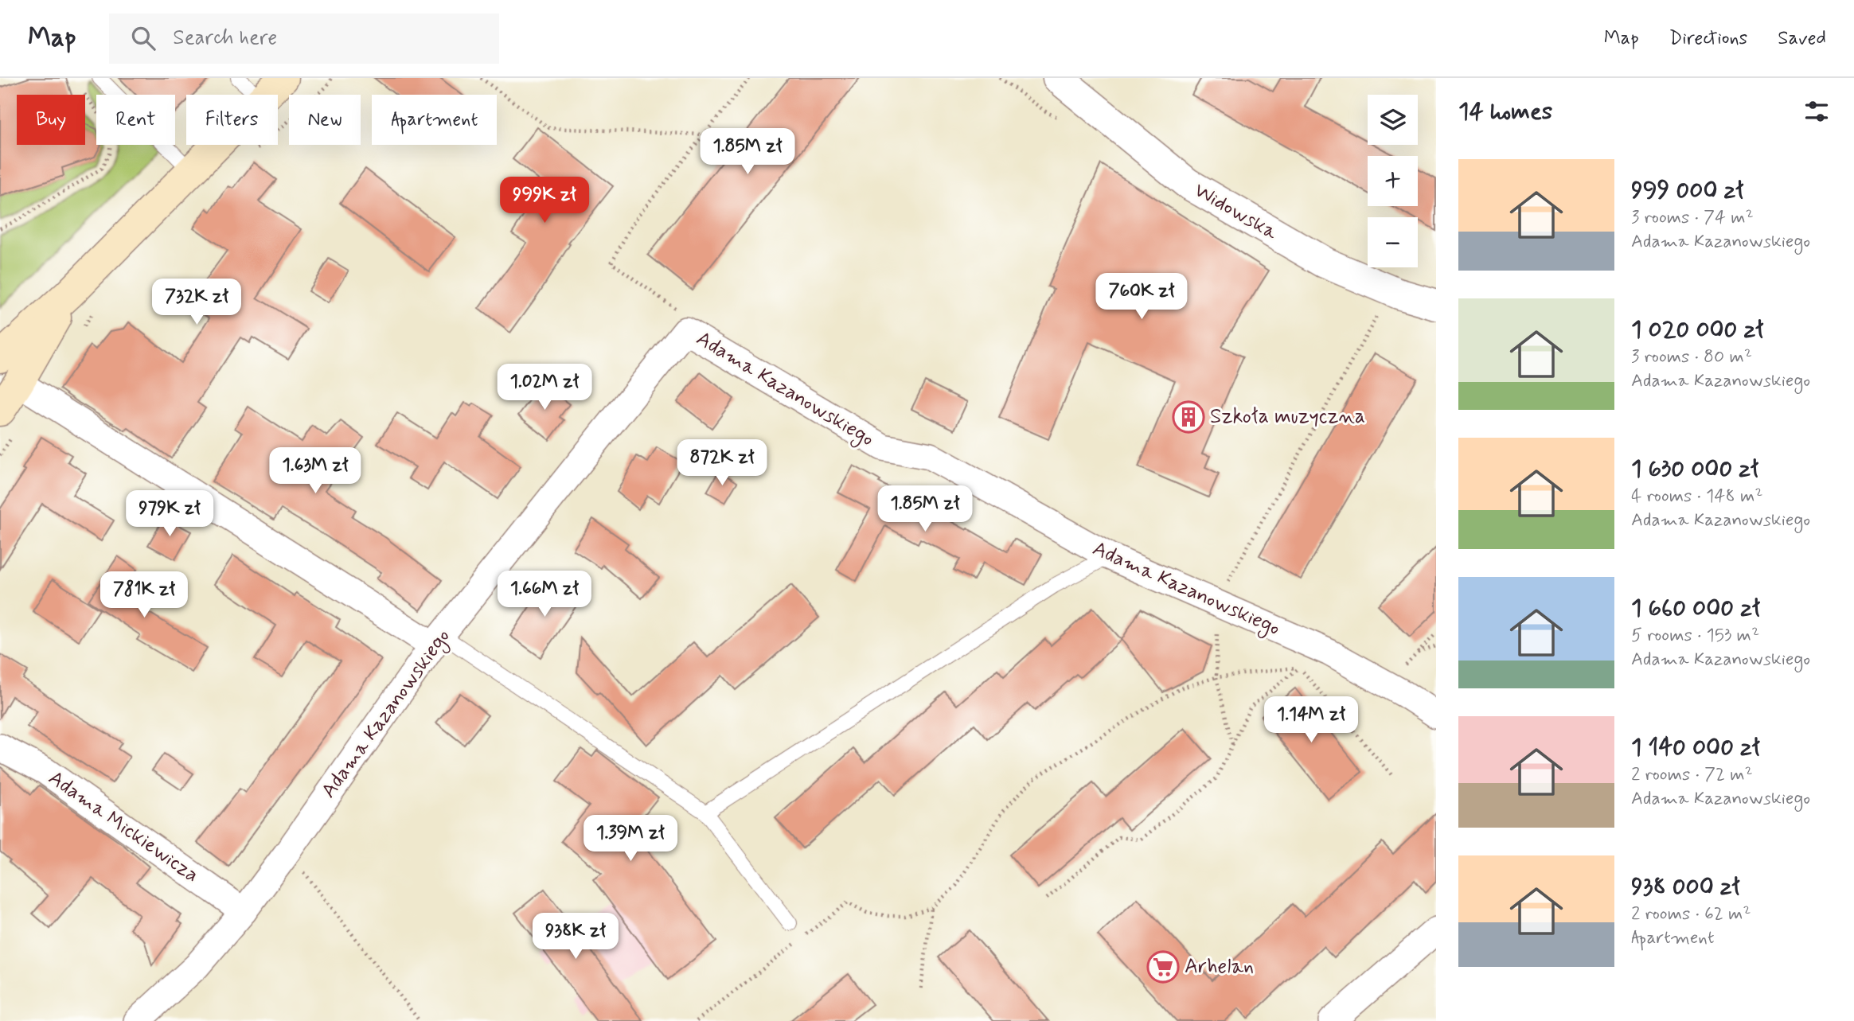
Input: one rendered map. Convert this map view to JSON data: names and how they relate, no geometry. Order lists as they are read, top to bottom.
{
  "streets": {
    "street": ["Widowska", "Adama Kazanowskiego", "Adama Mickiewicza"]
  },
  "crossings": [
    ["Adama Kazanowskiego", "Adama Mickiewicza"]
  ],
  "places": {
    "building": ["Szkoła muzyczna"],
    "supermarket": ["Arhelan"]
  },
  "page": {
    "header": "Map",
    "search": "Search here",
    "nav": ["Map", "Directions", "Saved"],
    "heading": "14 homes",
    "map_buttons": ["+", "−"],
    "chip": [
      "Buy",
      "Rent",
      "Filters",
      "New",
      "Apartment"
    ],
    "price": [
      "1.85M zł",
      "999K zł",
      "760K zł",
      "732K zł",
      "1.02M zł",
      "872K zł",
      "1.63M zł",
      "1.85M zł",
      "979K zł",
      "1.66M zł",
      "781K zł",
      "1.14M zł",
      "1.39M zł",
      "938K zł"
    ],
    "list": [
      {
        "name": "999 000 zł",
        "note": "3 rooms · 74 m² · Adama Kazanowskiego"
      },
      {
        "name": "1 020 000 zł",
        "note": "3 rooms · 80 m² · Adama Kazanowskiego"
      },
      {
        "name": "1 630 000 zł",
        "note": "4 rooms · 148 m² · Adama Kazanowskiego"
      },
      {
        "name": "1 660 000 zł",
        "note": "5 rooms · 153 m² · Adama Kazanowskiego"
      },
      {
        "name": "1 140 000 zł",
        "note": "2 rooms · 72 m² · Adama Kazanowskiego"
      },
      {
        "name": "938 000 zł",
        "note": "2 rooms · 62 m² · Apartment"
      }
    ]
  }
}
